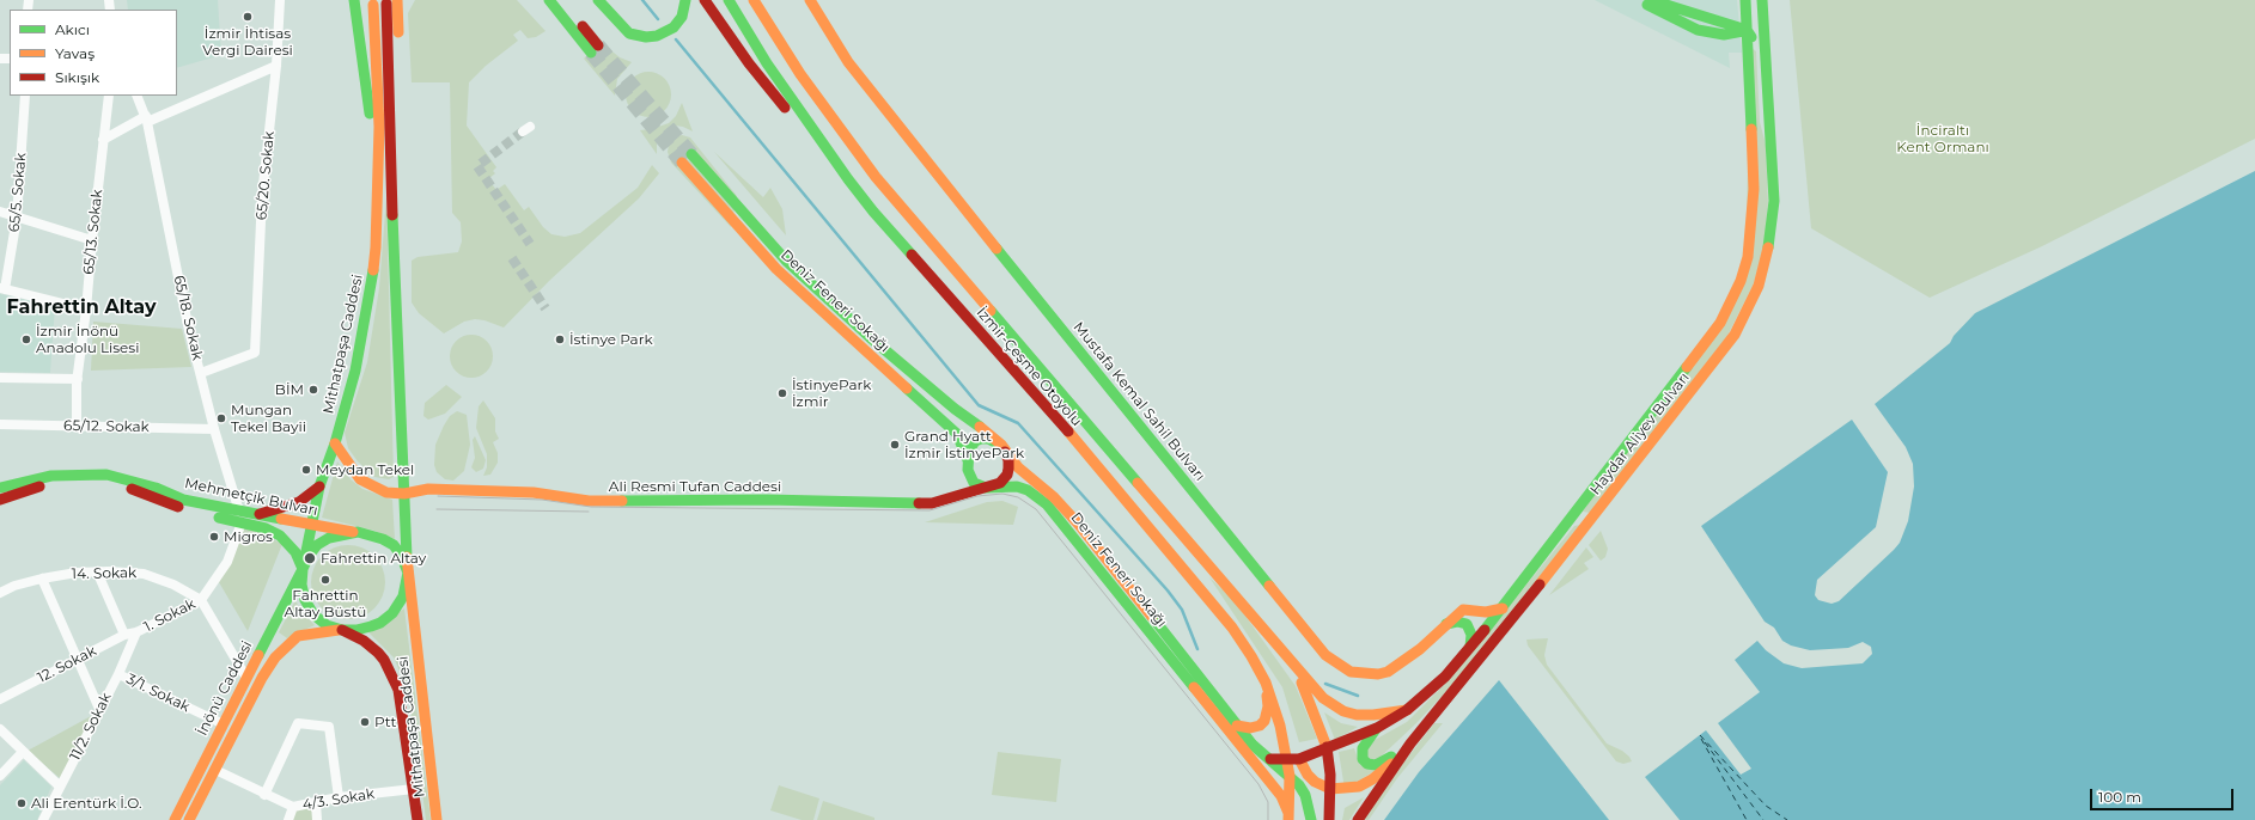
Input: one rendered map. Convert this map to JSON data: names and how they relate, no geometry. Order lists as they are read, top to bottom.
{
  "streets": {
    "main road": [
      "Deniz Feneri Sokağı",
      "Mithatpaşa Caddesi",
      "İzmir-Çeşme Otoyolu",
      "Mustafa Kemal Sahil Bulvarı",
      "Haydar Aliyev Bulvarı",
      "Ali Resmi Tufan Caddesi",
      "Mehmetçik Bulvarı",
      "İnönü Caddesi"
    ],
    "street": [
      "65/20. Sokak",
      "65/5. Sokak",
      "65/13. Sokak",
      "65/18. Sokak",
      "65/12. Sokak",
      "14. Sokak",
      "1. Sokak",
      "12. Sokak",
      "3/1. Sokak",
      "11/2. Sokak",
      "4/3. Sokak"
    ]
  },
  "crossings": [
    ["65/20. Sokak", "65/18. Sokak"],
    ["65/13. Sokak", "65/12. Sokak"],
    ["Deniz Feneri Sokağı", "Haydar Aliyev Bulvarı"],
    ["Deniz Feneri Sokağı", "Ali Resmi Tufan Caddesi"],
    ["65/18. Sokak", "65/12. Sokak"],
    ["65/18. Sokak", "Mehmetçik Bulvarı"],
    ["65/18. Sokak", "1. Sokak"],
    ["Mithatpaşa Caddesi", "Mehmetçik Bulvarı"],
    ["Mithatpaşa Caddesi", "İnönü Caddesi"],
    ["Mithatpaşa Caddesi", "4/3. Sokak"],
    ["İzmir-Çeşme Otoyolu", "Haydar Aliyev Bulvarı"],
    ["Mustafa Kemal Sahil Bulvarı", "Haydar Aliyev Bulvarı"],
    ["Mehmetçik Bulvarı", "1. Sokak"],
    ["Mehmetçik Bulvarı", "İnönü Caddesi"],
    ["14. Sokak", "1. Sokak"],
    ["1. Sokak", "12. Sokak"],
    ["1. Sokak", "11/2. Sokak"],
    ["12. Sokak", "11/2. Sokak"],
    ["İnönü Caddesi", "3/1. Sokak"],
    ["İnönü Caddesi", "4/3. Sokak"],
    ["3/1. Sokak", "11/2. Sokak"]
  ],
  "districts": ["Fahrettin Altay"],
  "parks": ["İnciraltı Kent Ormanı"],
  "places": [
    "İzmir İhtisas Vergi Dairesi",
    "İzmir İnönü Anadolu Lisesi",
    "İstinye Park",
    "BİM",
    "İstinyePark İzmir",
    "Mungan Tekel Bayii",
    "Grand Hyatt İzmir İstinyePark",
    "Meydan Tekel",
    "Migros",
    "Fahrettin Altay",
    "Fahrettin Altay Büstü",
    "Ptt",
    "Ali Erentürk İ.O."
  ],
  "legend": ["Akıcı", "Yavaş", "Sıkışık"],
  "scale_bar": "100 m"
}
